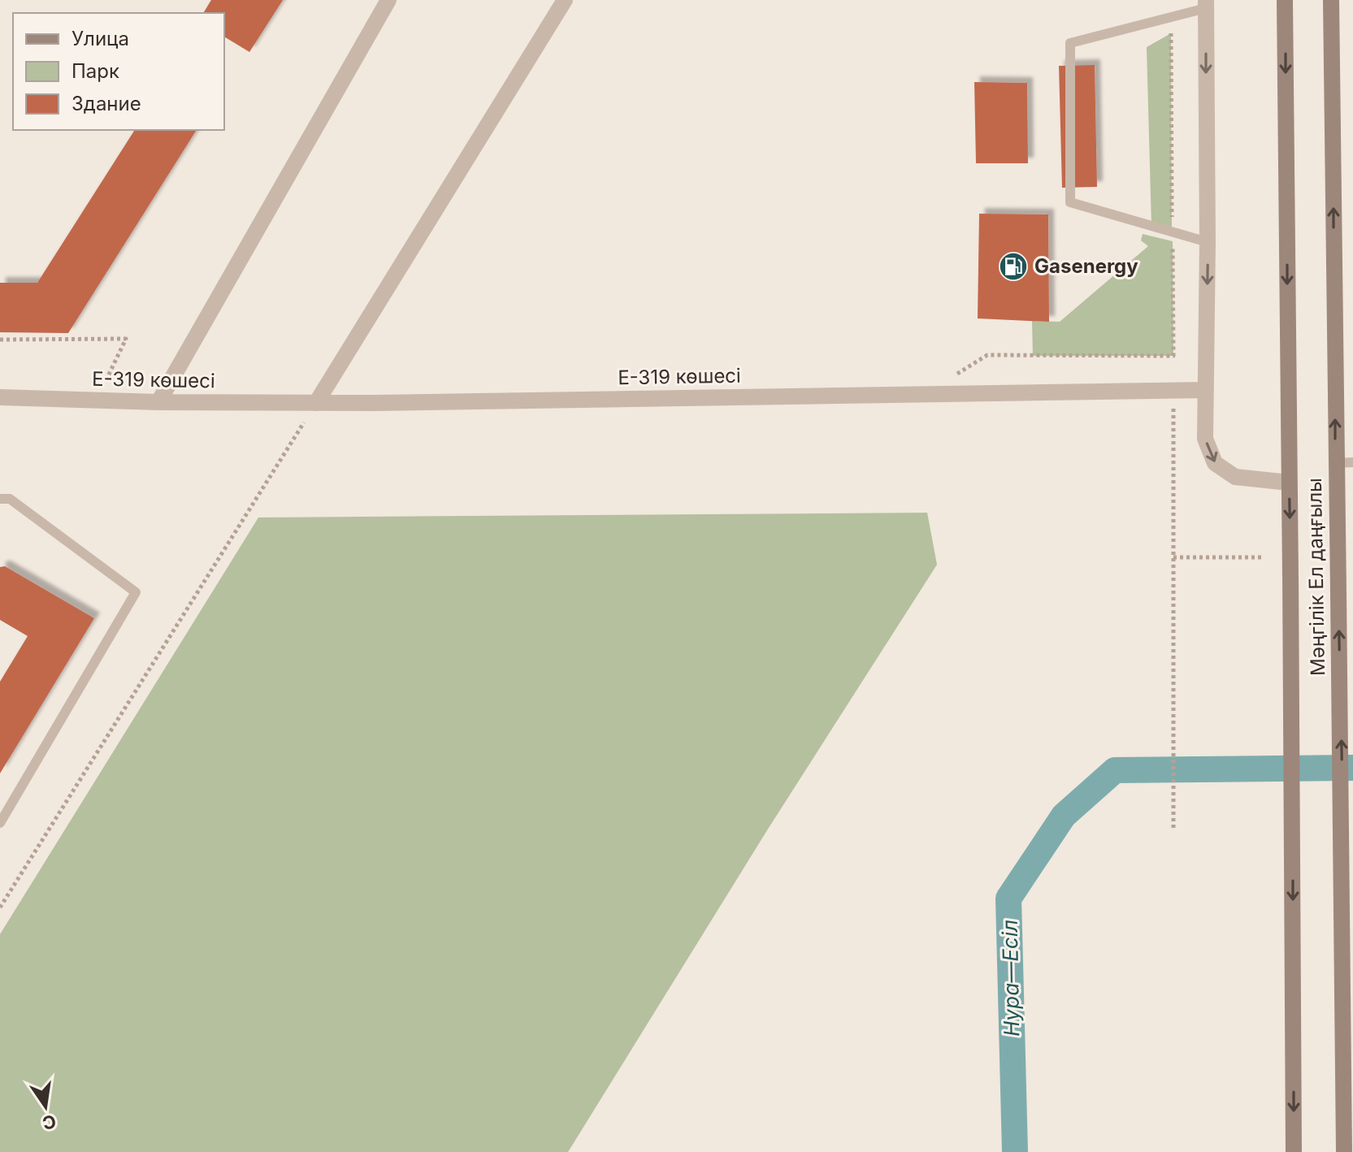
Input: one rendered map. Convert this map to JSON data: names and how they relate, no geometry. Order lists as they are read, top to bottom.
{
  "streets": {
    "main road": ["Мәңгілік Ел даңғылы"],
    "street": ["Е-319 көшесі"]
  },
  "water": ["Нура—Есіл"],
  "places": {
    "fuel station": ["Gasenergy"]
  },
  "legend": ["Улица", "Парк", "Здание"],
  "north": "bottom"
}
